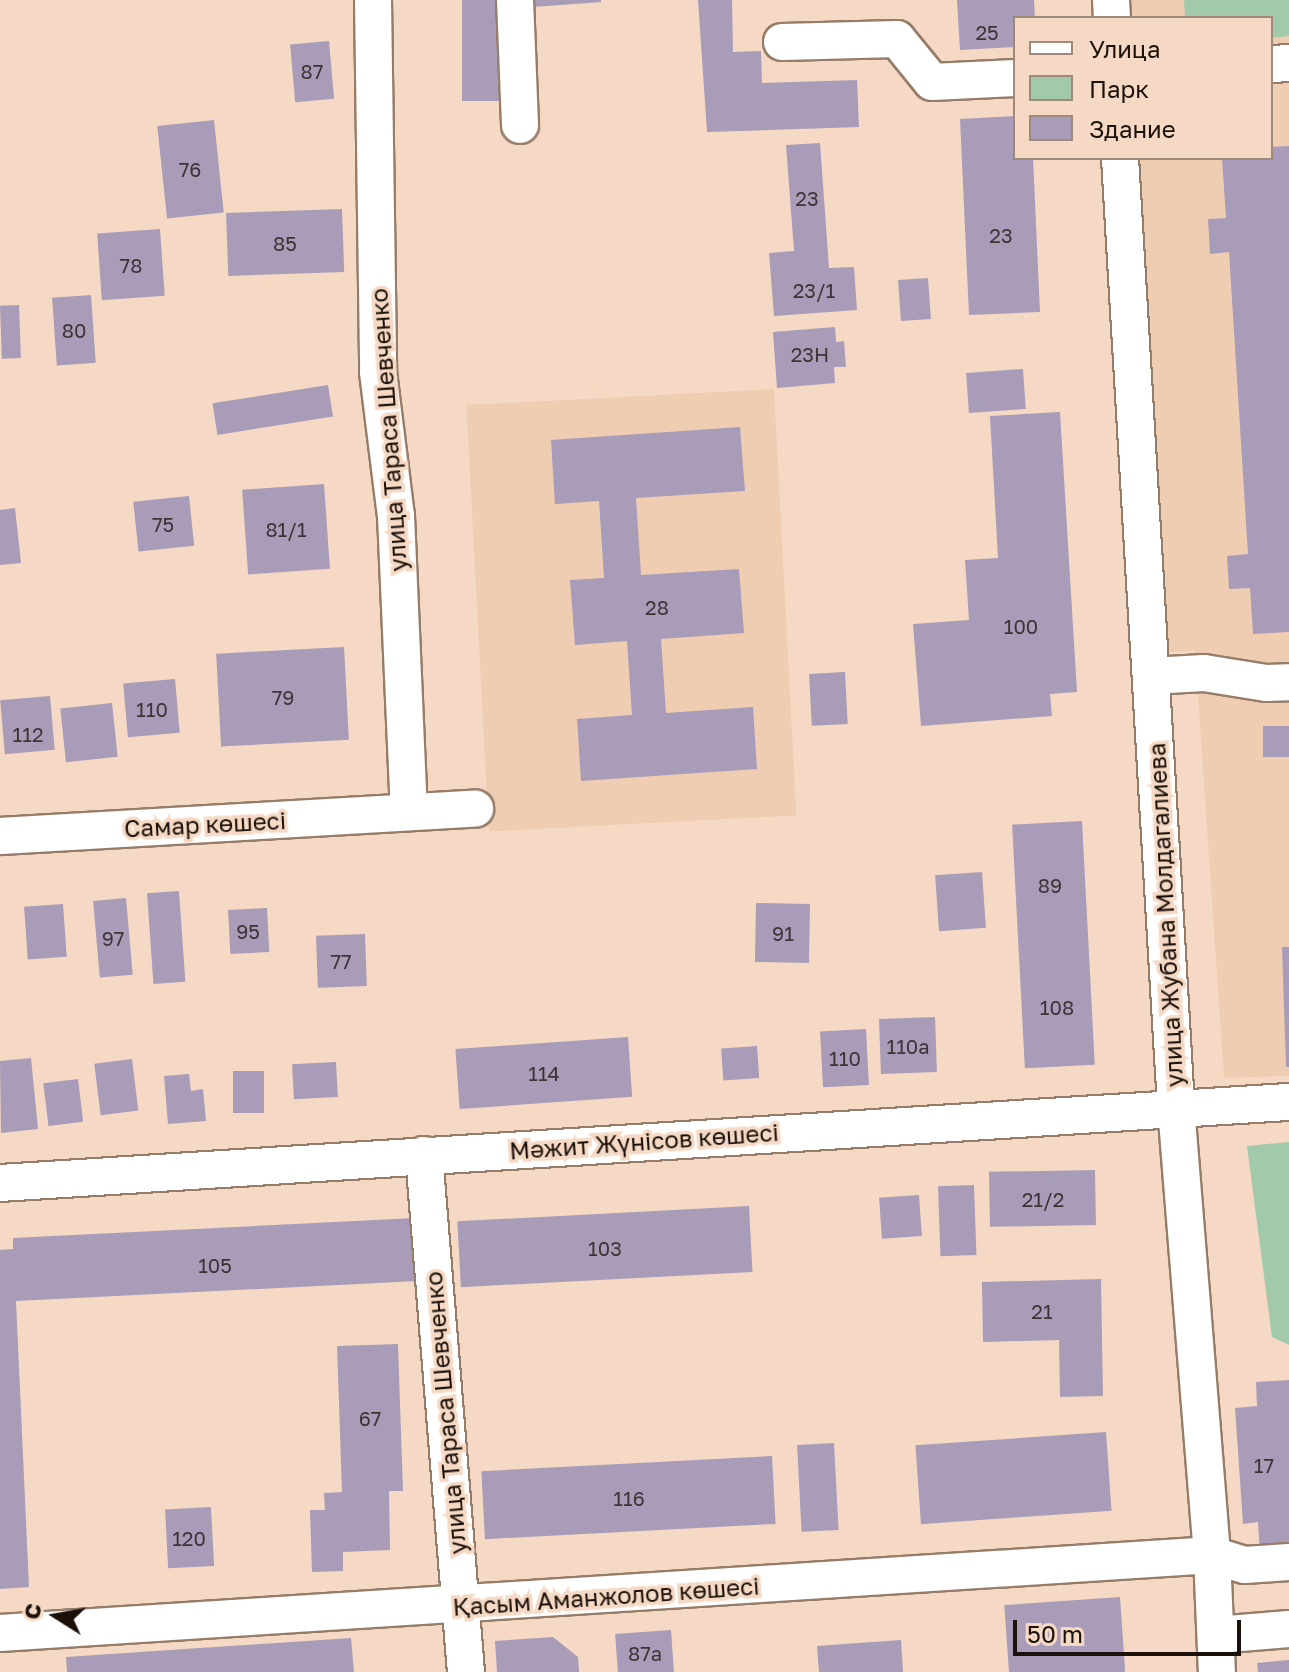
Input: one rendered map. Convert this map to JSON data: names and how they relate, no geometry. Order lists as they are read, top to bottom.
{
  "streets": {
    "street": [
      "улица Тараса Шевченко",
      "Самар көшесі",
      "улица Жубана Молдагалиева",
      "Мәжит Жүнісов көшесі",
      "Қасым Аманжолов көшесі"
    ]
  },
  "crossings": [
    ["улица Тараса Шевченко", "Самар көшесі"],
    ["улица Тараса Шевченко", "Мәжит Жүнісов көшесі"],
    ["улица Тараса Шевченко", "Қасым Аманжолов көшесі"],
    ["улица Жубана Молдагалиева", "Мәжит Жүнісов көшесі"],
    ["улица Жубана Молдагалиева", "Қасым Аманжолов көшесі"]
  ],
  "house_numbers": [
    "25",
    "87",
    "76",
    "23",
    "23",
    "85",
    "78",
    "23/1",
    "80",
    "23Н",
    "75",
    "81/1",
    "28",
    "100",
    "79",
    "110",
    "112",
    "89",
    "95",
    "91",
    "97",
    "77",
    "108",
    "110а",
    "110",
    "114",
    "21/2",
    "103",
    "105",
    "21",
    "67",
    "17",
    "116",
    "120",
    "87а"
  ],
  "legend": ["Улица", "Парк", "Здание"],
  "scale_bar": "50 m",
  "north": "left"
}
